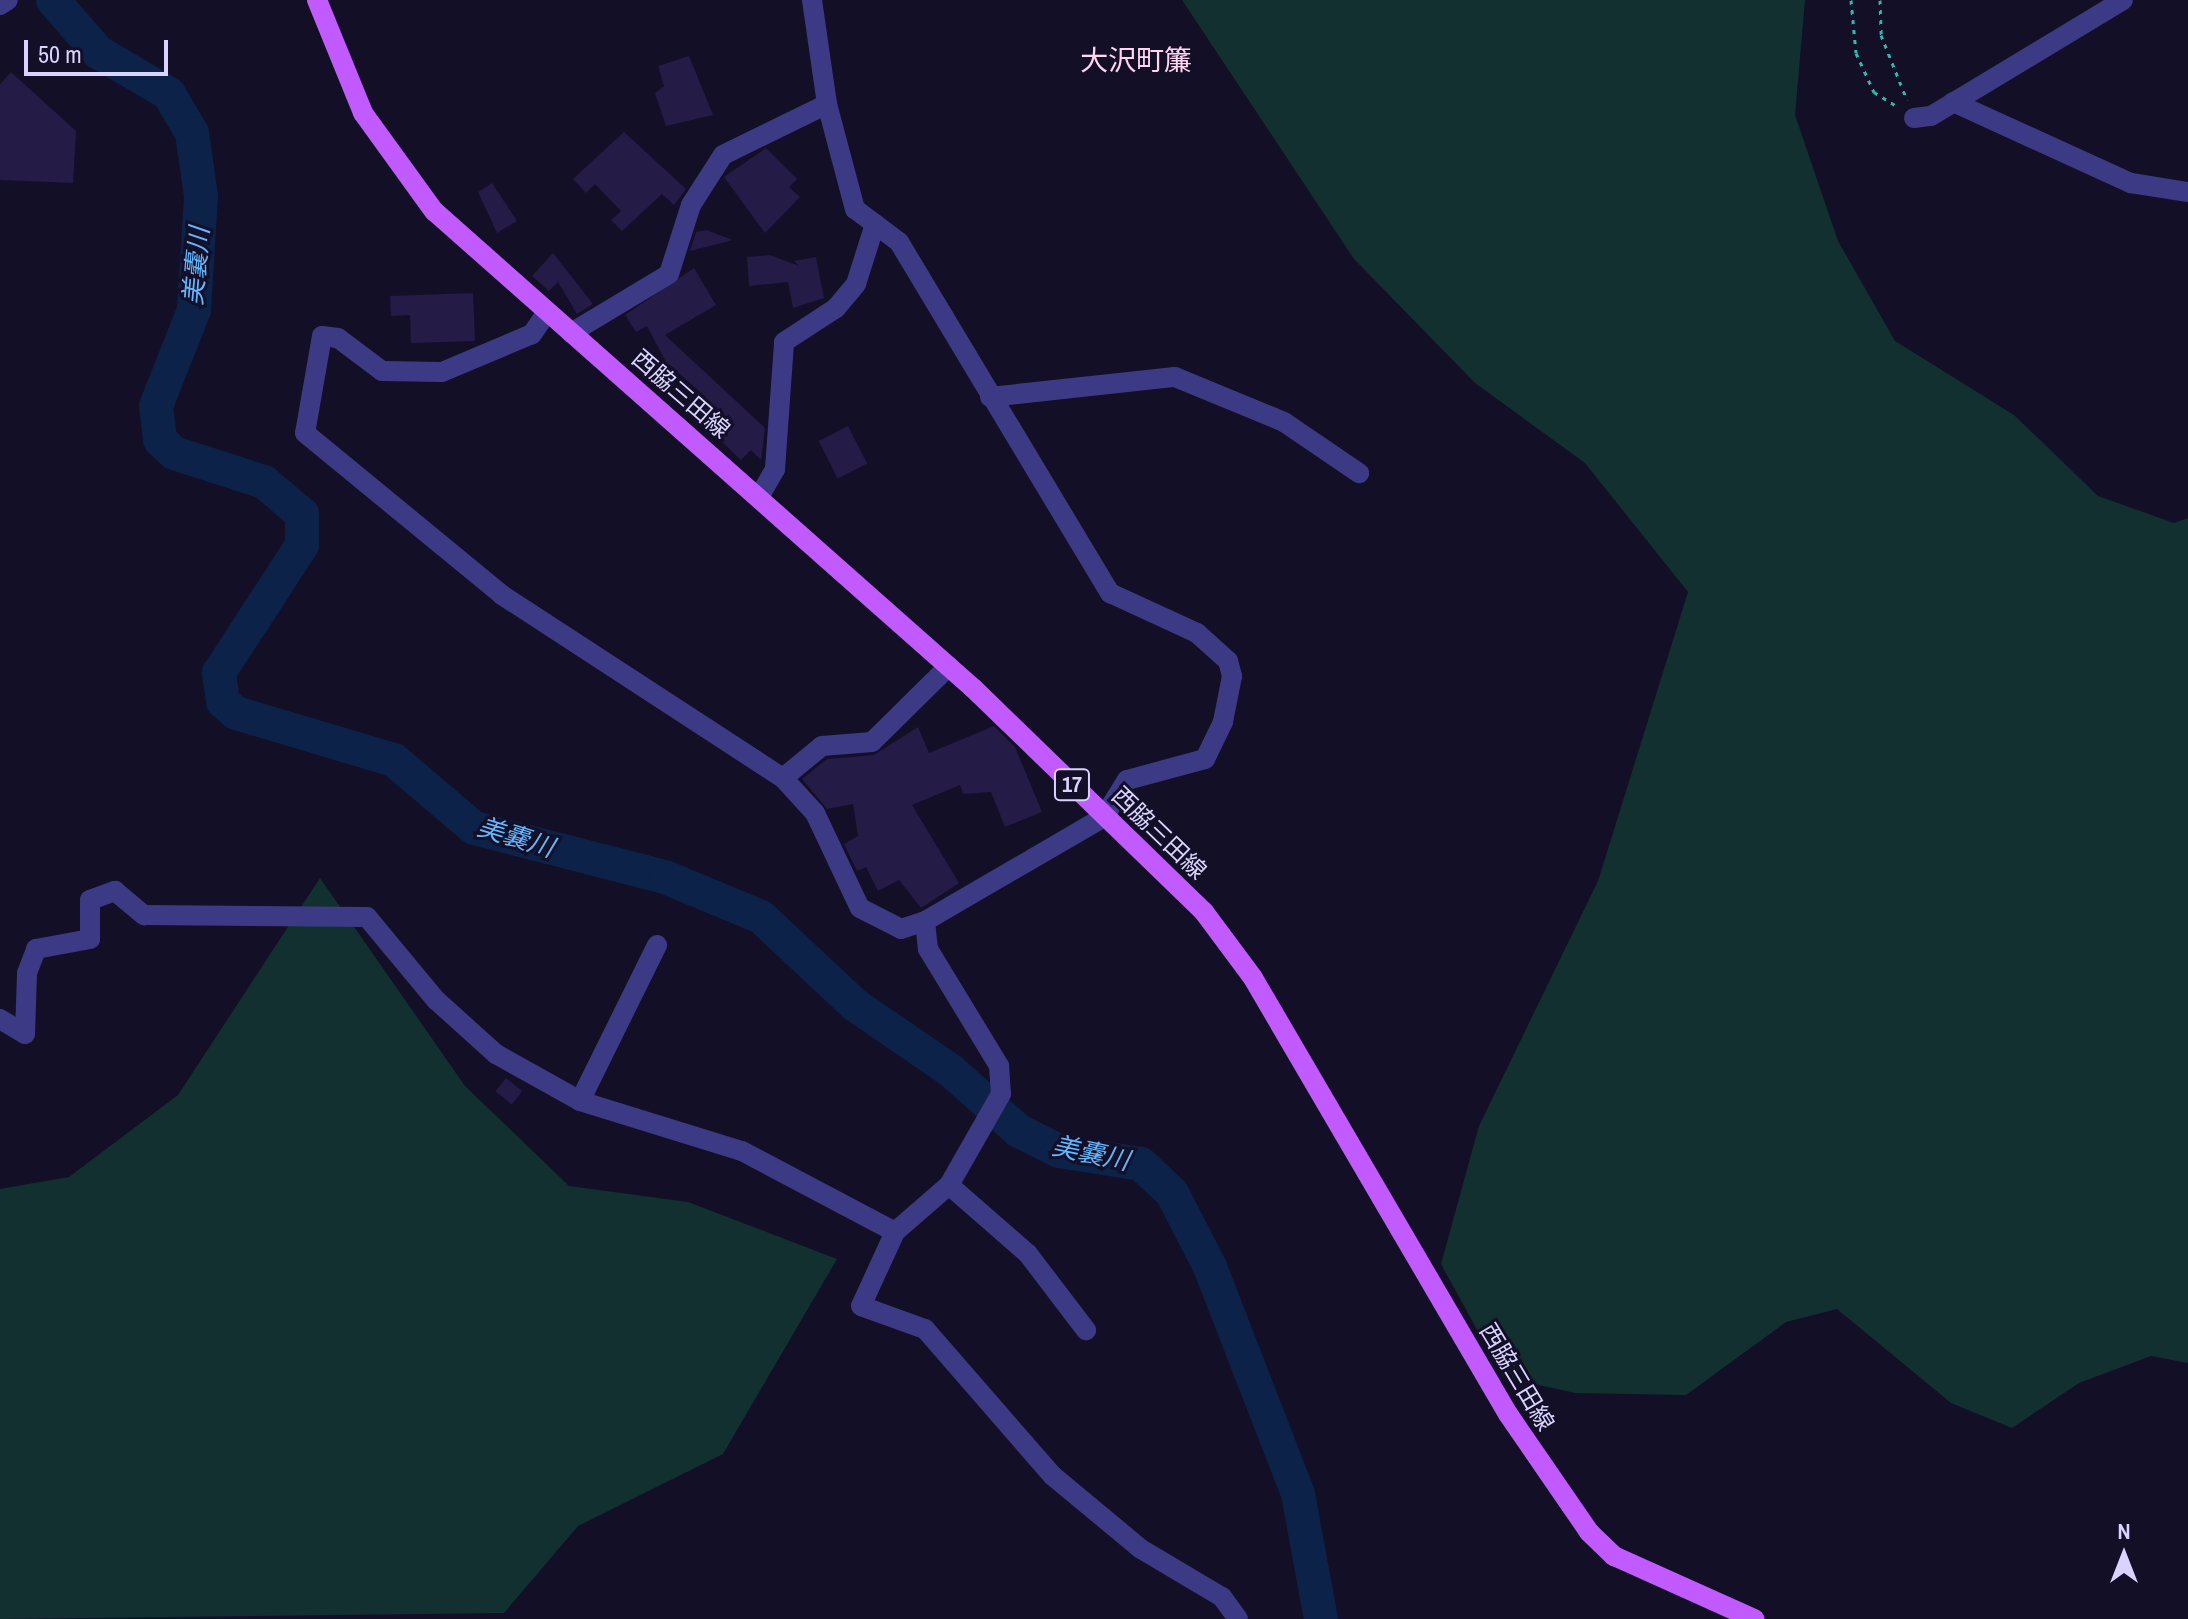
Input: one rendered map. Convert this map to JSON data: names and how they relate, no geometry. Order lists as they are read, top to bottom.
{
  "streets": {
    "main road": ["西脇三田線", "17"]
  },
  "districts": ["大沢町簾"],
  "water": ["美嚢川"],
  "scale_bar": "50 m",
  "north": "top"
}
